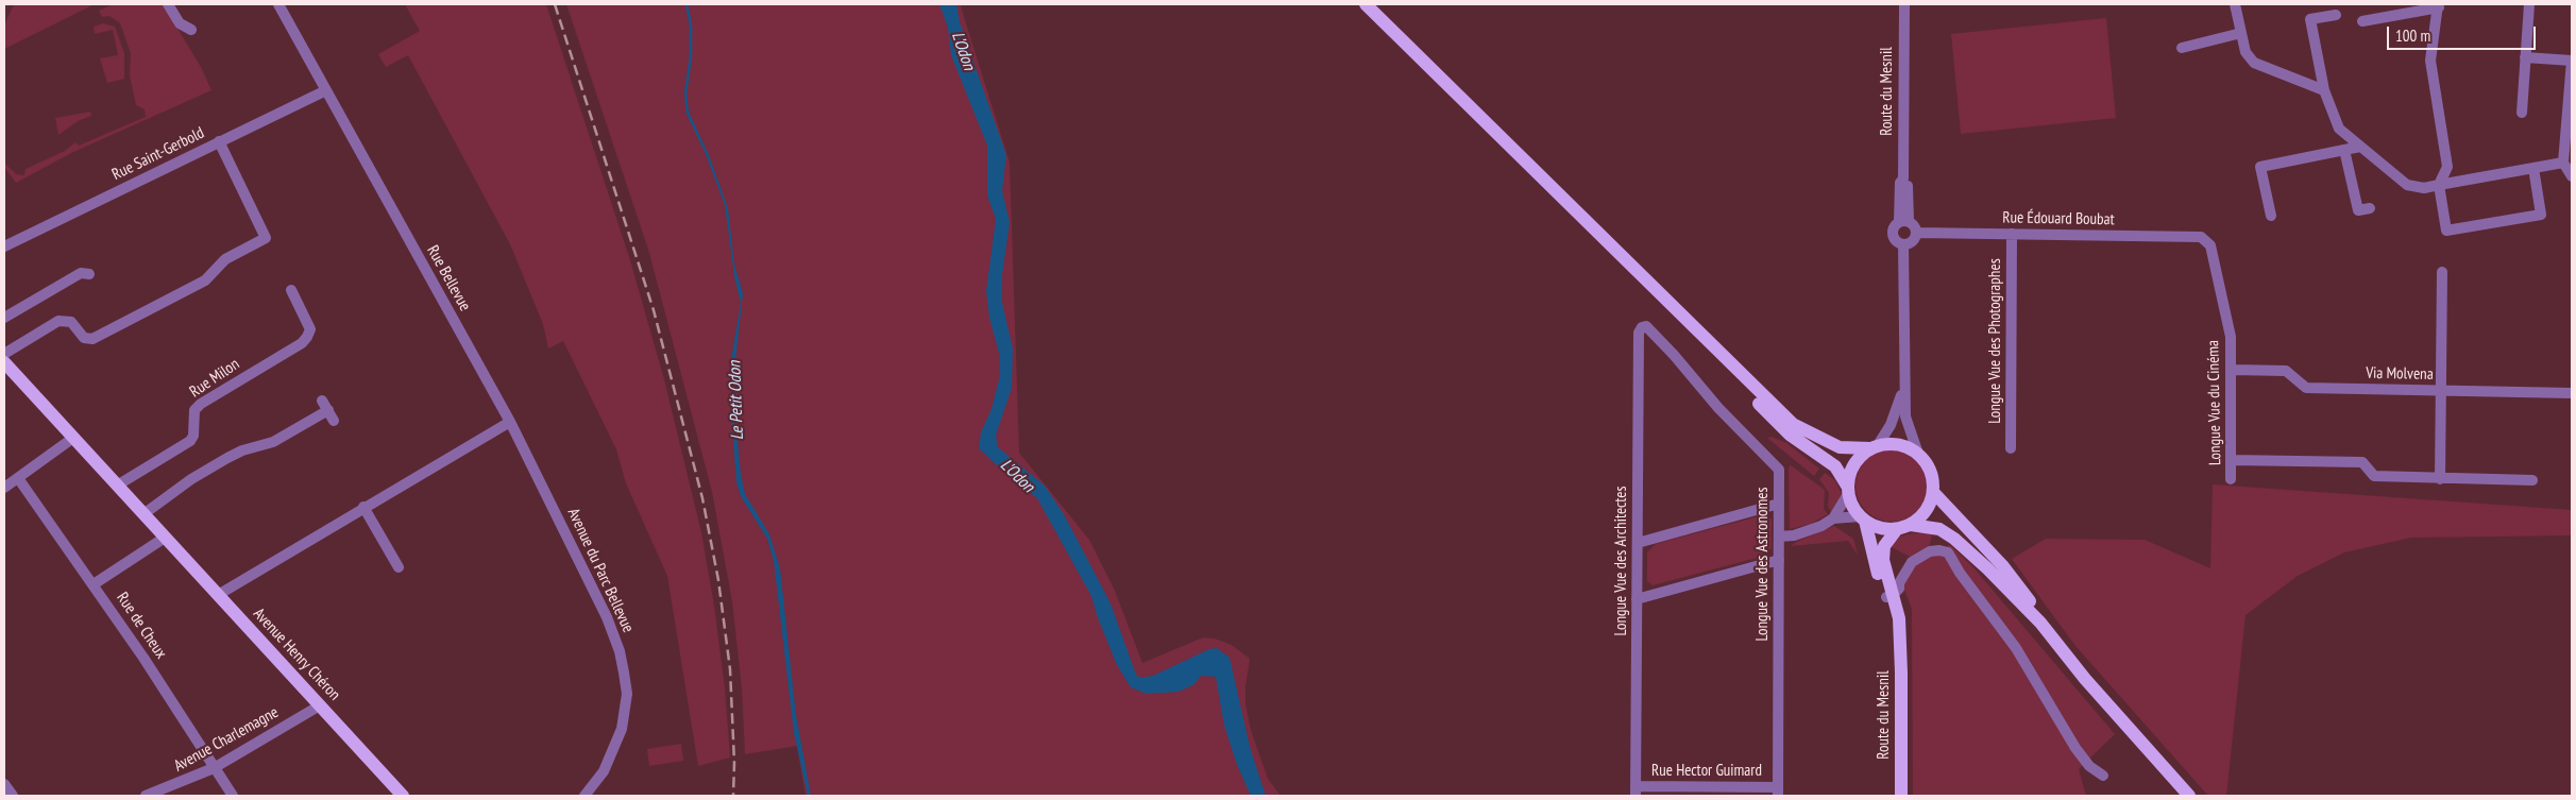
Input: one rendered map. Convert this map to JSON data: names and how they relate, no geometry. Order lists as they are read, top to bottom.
{
  "streets": {
    "main road": ["Route du Mesnil", "Avenue Henry Chéron"],
    "street": [
      "Rue Saint-Gerbold",
      "Rue Édouard Boubat",
      "Rue Bellevue",
      "Longue Vue des Photographes",
      "Via Molvena",
      "Rue Milon",
      "Longue Vue du Cinéma",
      "Longue Vue des Architectes",
      "Longue Vue des Astronomes",
      "Avenue du Parc Bellevue",
      "Rue de Cheux",
      "Avenue Charlemagne",
      "Rue Hector Guimard"
    ]
  },
  "crossings": [
    ["Route du Mesnil", "Rue Édouard Boubat"],
    ["Rue Saint-Gerbold", "Rue Bellevue"],
    ["Rue Édouard Boubat", "Longue Vue des Photographes"],
    ["Rue Édouard Boubat", "Longue Vue du Cinéma"],
    ["Rue Bellevue", "Avenue du Parc Bellevue"],
    ["Via Molvena", "Longue Vue du Cinéma"],
    ["Rue Milon", "Avenue Henry Chéron"],
    ["Longue Vue des Architectes", "Longue Vue des Astronomes"],
    ["Longue Vue des Architectes", "Rue Hector Guimard"],
    ["Longue Vue des Astronomes", "Rue Hector Guimard"],
    ["Rue de Cheux", "Avenue Charlemagne"],
    ["Avenue Henry Chéron", "Avenue Charlemagne"]
  ],
  "water": ["L'Odon", "Le Petit Odon"],
  "scale_bar": "100 m"
}
